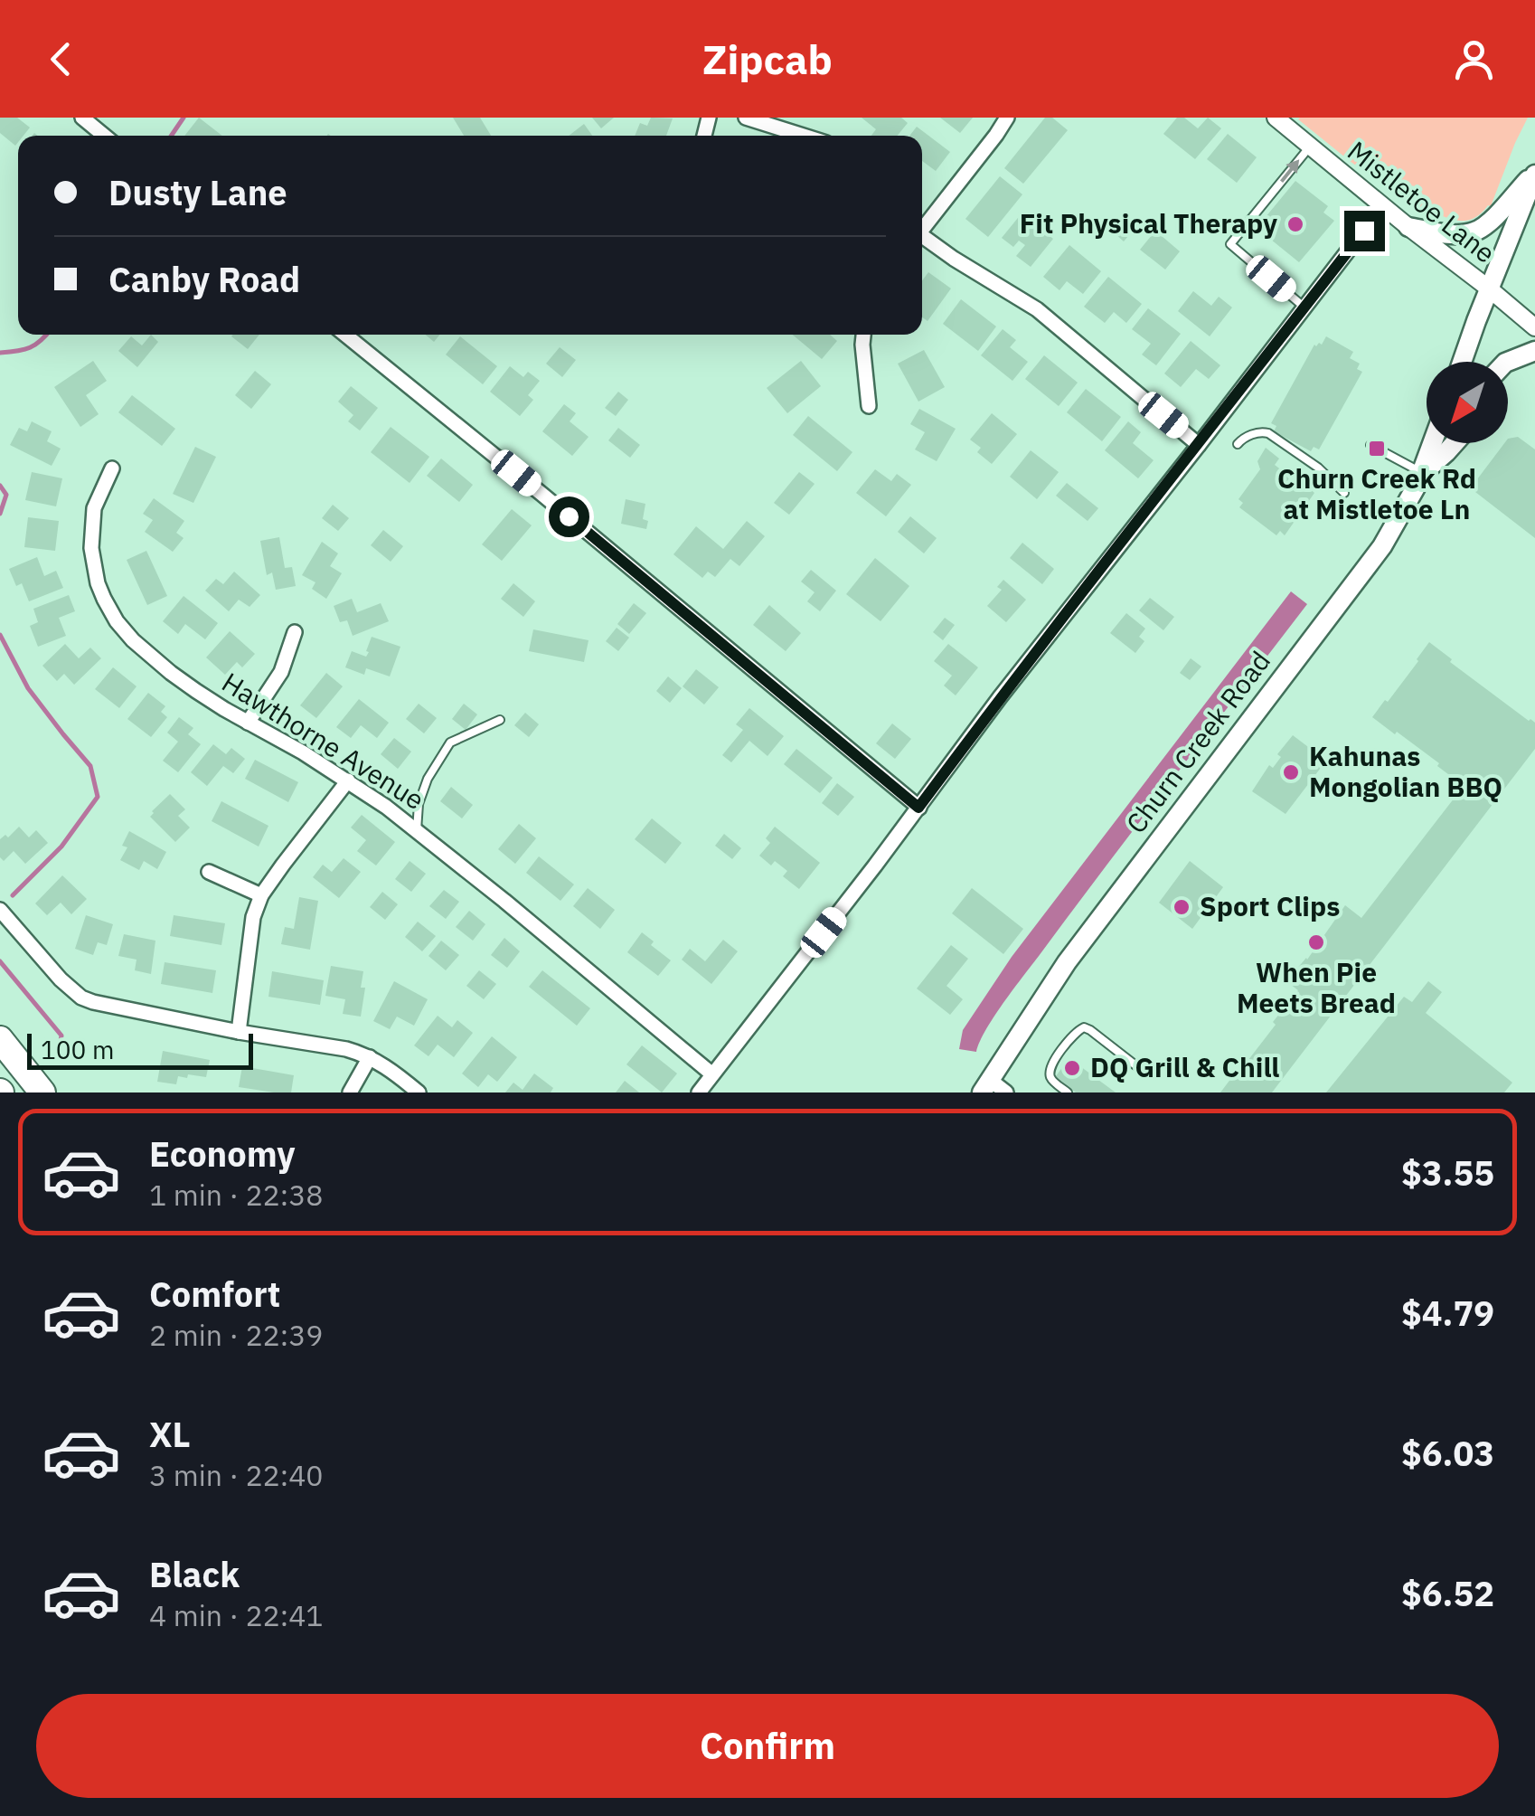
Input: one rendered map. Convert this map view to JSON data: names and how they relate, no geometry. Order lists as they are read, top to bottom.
{
  "streets": {
    "main road": ["Churn Creek Road"],
    "street": ["Mistletoe Lane", "Hawthorne Avenue"]
  },
  "places": {
    "other": [
      "Fit Physical Therapy",
      "Kahunas Mongolian BBQ",
      "Sport Clips",
      "When Pie Meets Bread",
      "DQ Grill & Chill"
    ],
    "transit": ["Churn Creek Rd at Mistletoe Ln"]
  },
  "scale_bar": "100 m",
  "north": "bottom left",
  "page": {
    "header": "Zipcab",
    "banner": ["Dusty Lane", "Canby Road"],
    "scale": "100 m",
    "list": [
      {
        "name": "Economy",
        "note": "1 min · 22:38",
        "value": "$3.55"
      },
      {
        "name": "Comfort",
        "note": "2 min · 22:39",
        "value": "$4.79"
      },
      {
        "name": "XL",
        "note": "3 min · 22:40",
        "value": "$6.03"
      },
      {
        "name": "Black",
        "note": "4 min · 22:41",
        "value": "$6.52"
      }
    ],
    "buttons": "Confirm"
  }
}
